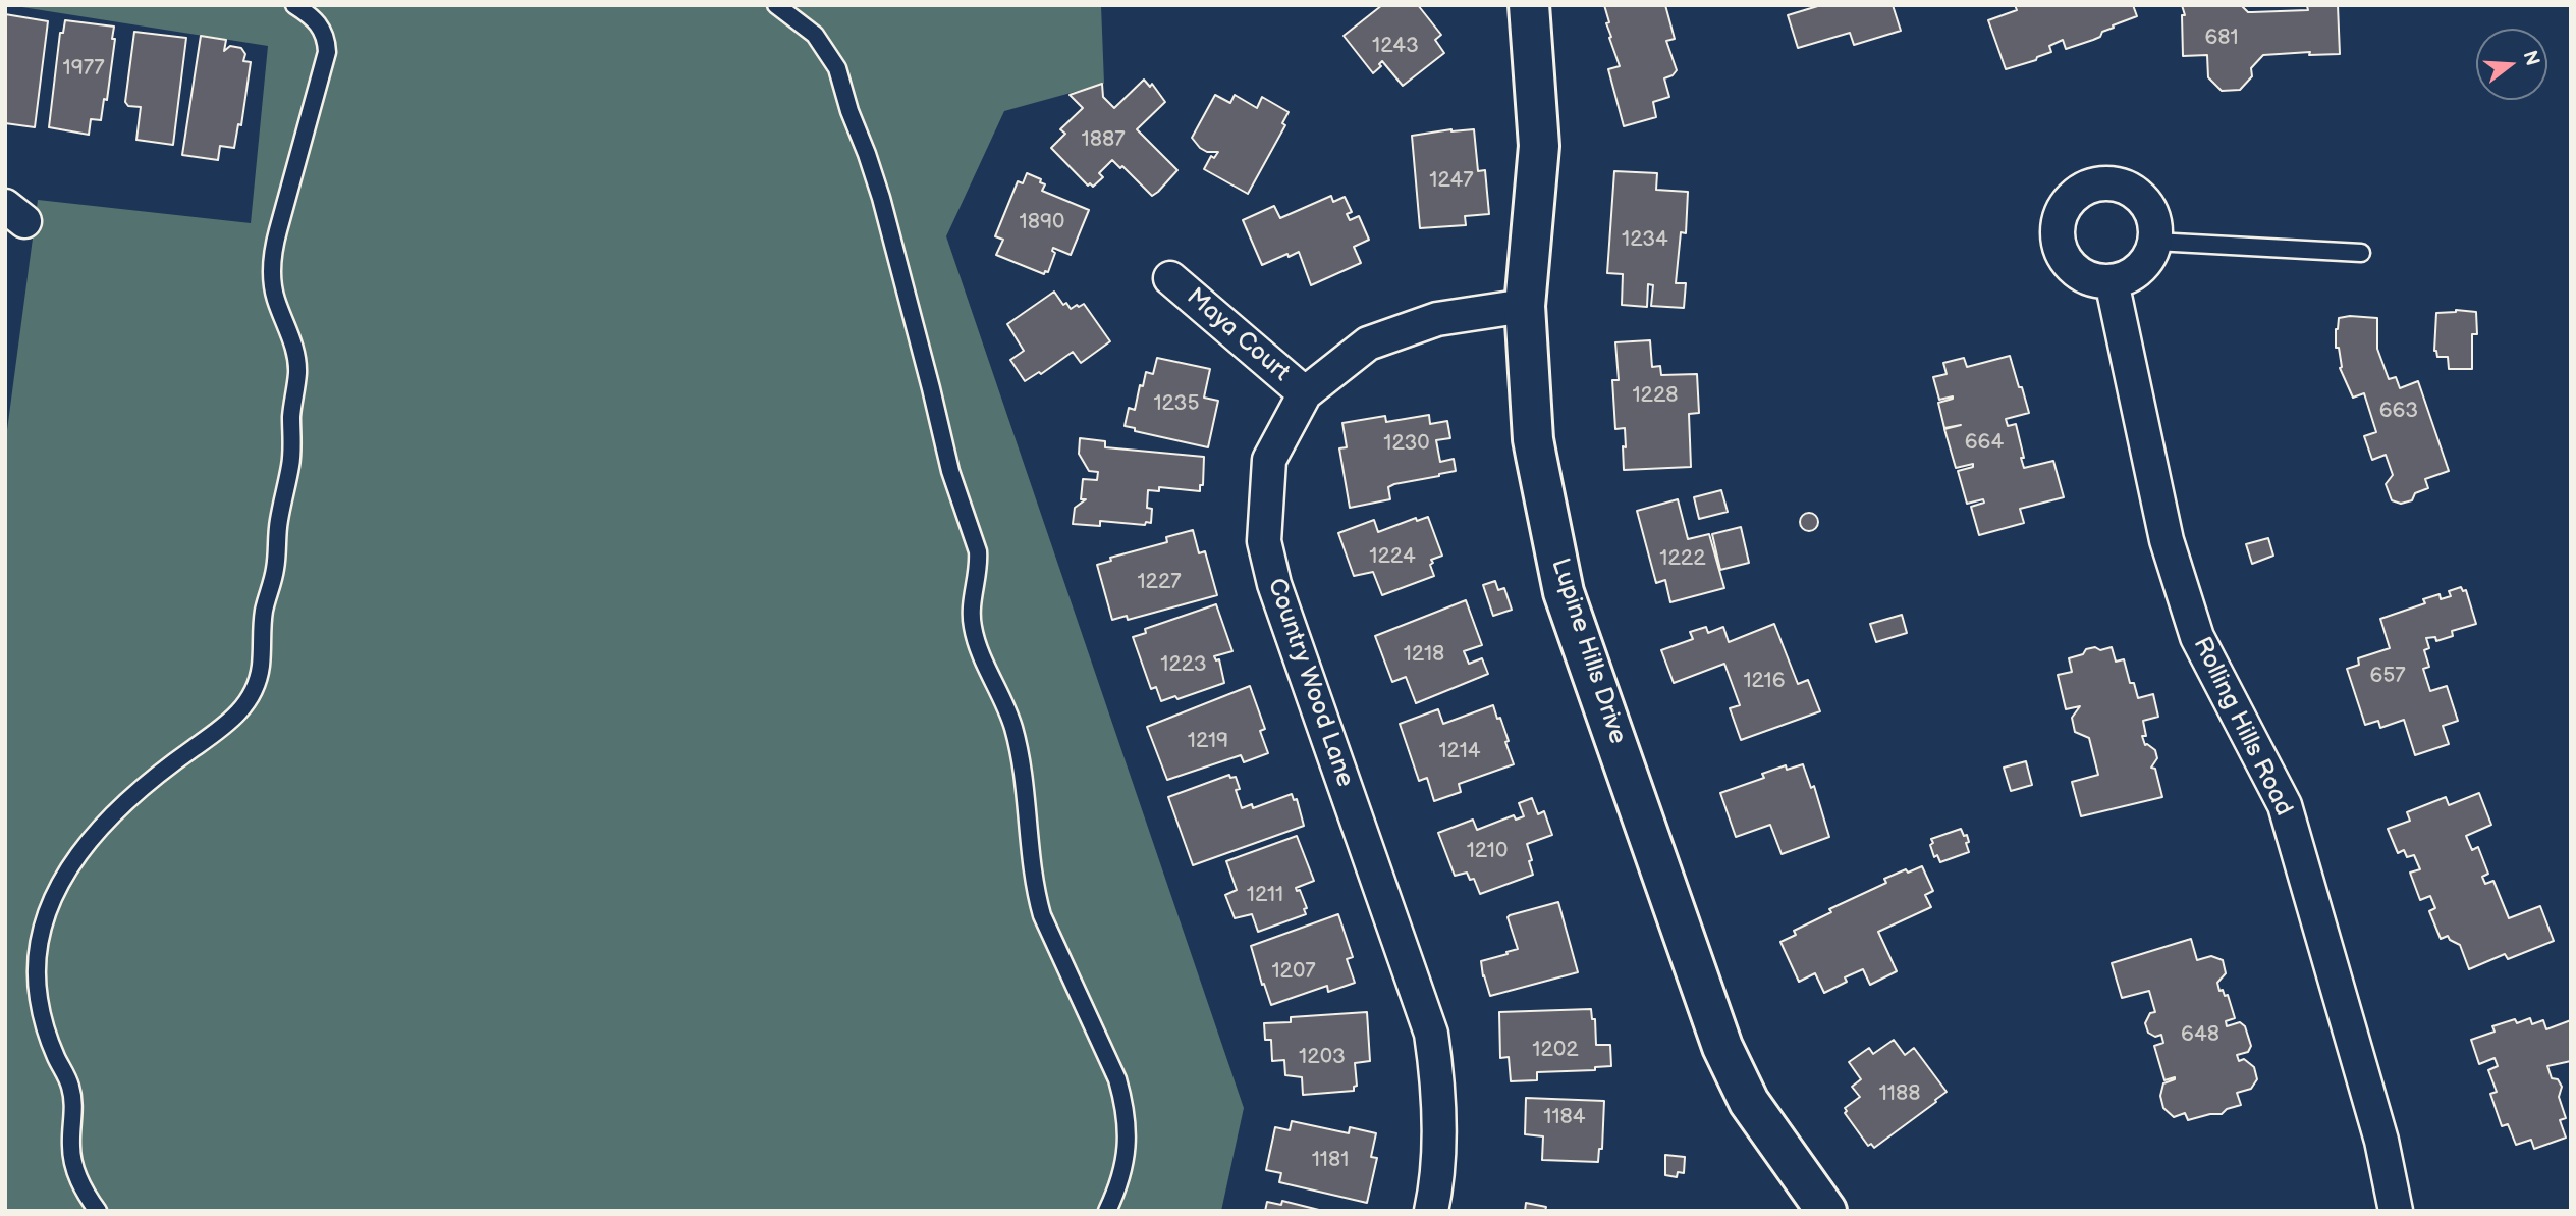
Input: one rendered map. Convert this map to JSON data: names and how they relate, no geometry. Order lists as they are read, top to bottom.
{
  "streets": {
    "street": [
      "Maya Court",
      "Lupine Hills Drive",
      "Country Wood Lane",
      "Rolling Hills Road"
    ]
  },
  "crossings": [
    ["Maya Court", "Country Wood Lane"],
    ["Lupine Hills Drive", "Country Wood Lane"]
  ],
  "house_numbers": [
    "681",
    "1243",
    "1977",
    "1887",
    "1247",
    "1890",
    "1234",
    "1228",
    "1235",
    "663",
    "664",
    "1230",
    "1224",
    "1222",
    "1227",
    "1218",
    "1223",
    "657",
    "1216",
    "1219",
    "1214",
    "1210",
    "1211",
    "1207",
    "648",
    "1202",
    "1203",
    "1188",
    "1184",
    "1181"
  ],
  "north": "right"
}
